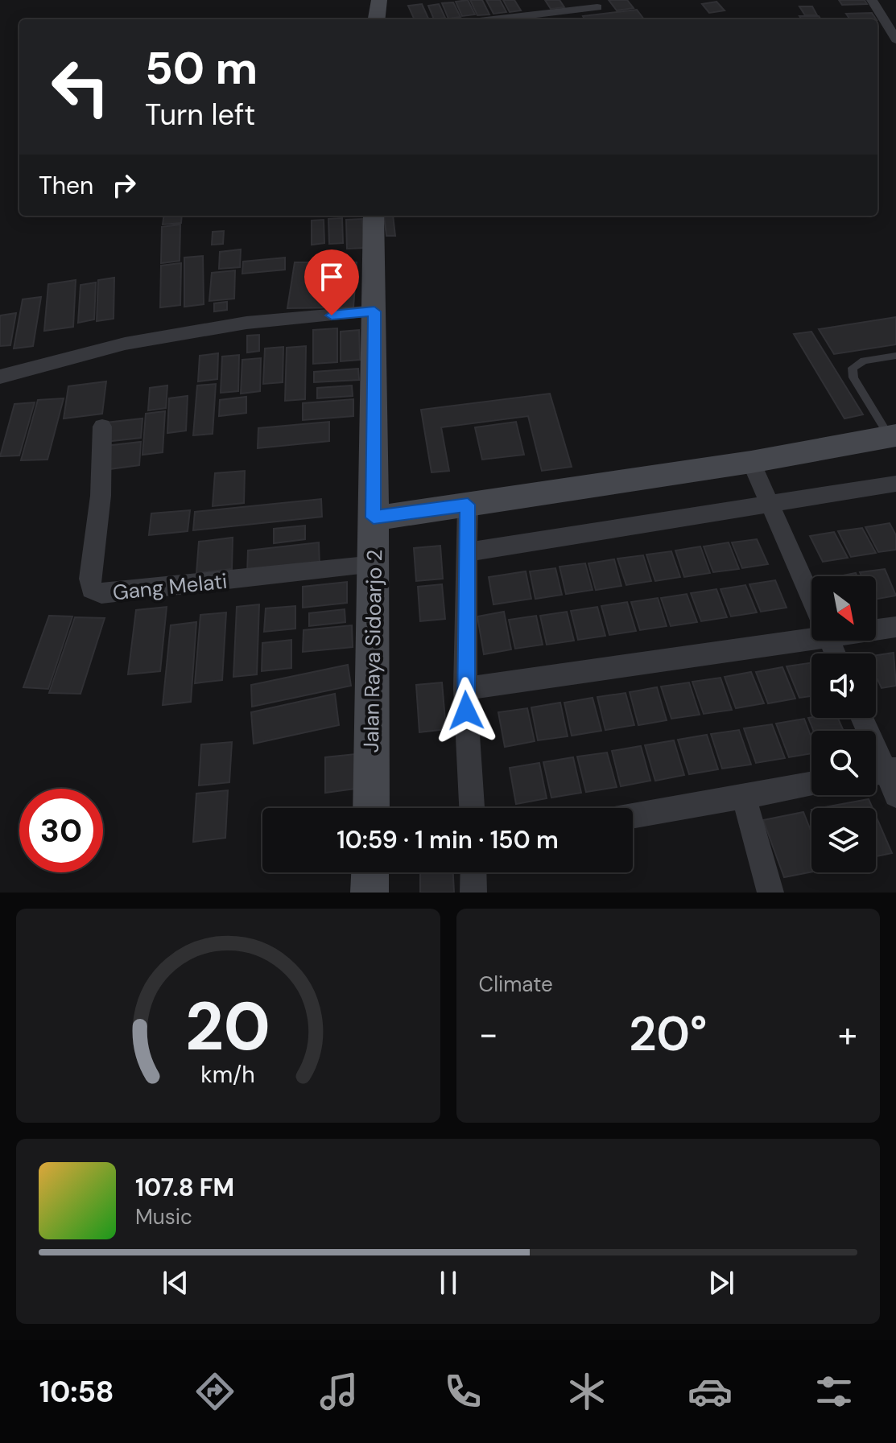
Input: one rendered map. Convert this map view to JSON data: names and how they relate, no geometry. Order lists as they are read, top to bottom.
{
  "streets": {
    "street": ["Gang Melati", "Jalan Raya Sidoarjo 2"]
  },
  "crossings": [
    ["Gang Melati", "Jalan Raya Sidoarjo 2"]
  ],
  "north": "bottom right",
  "page": {
    "turn": ["50 m", "Turn left"],
    "then": "Then",
    "limit": "30",
    "trip": "10:59 · 1 min · 150 m",
    "tile": "Climate",
    "heat": ["−", "20°", "+"],
    "song": ["107.8 FM", "Music"],
    "tabs": "10:58",
    "gauge": ["20", "km/h"]
  }
}
